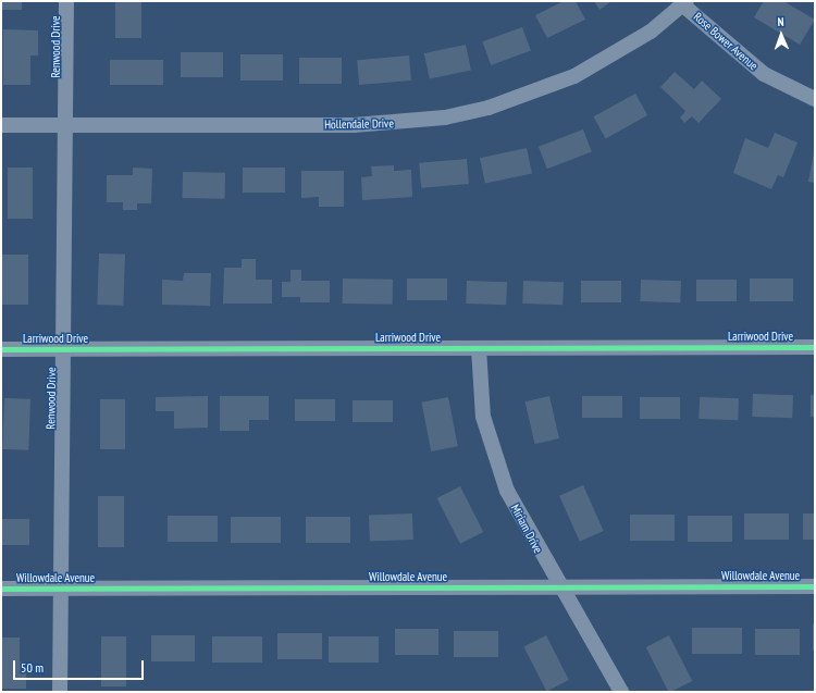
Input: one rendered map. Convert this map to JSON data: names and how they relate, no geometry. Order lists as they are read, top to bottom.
{
  "streets": {
    "street": [
      "Rose Bower Avenue",
      "Renwood Drive",
      "Hollendale Drive",
      "Larriwood Drive",
      "Miriam Drive",
      "Willowdale Avenue"
    ]
  },
  "crossings": [
    ["Rose Bower Avenue", "Hollendale Drive"],
    ["Renwood Drive", "Hollendale Drive"],
    ["Renwood Drive", "Larriwood Drive"],
    ["Renwood Drive", "Willowdale Avenue"],
    ["Larriwood Drive", "Miriam Drive"],
    ["Miriam Drive", "Willowdale Avenue"]
  ],
  "scale_bar": "50 m",
  "north": "top"
}
